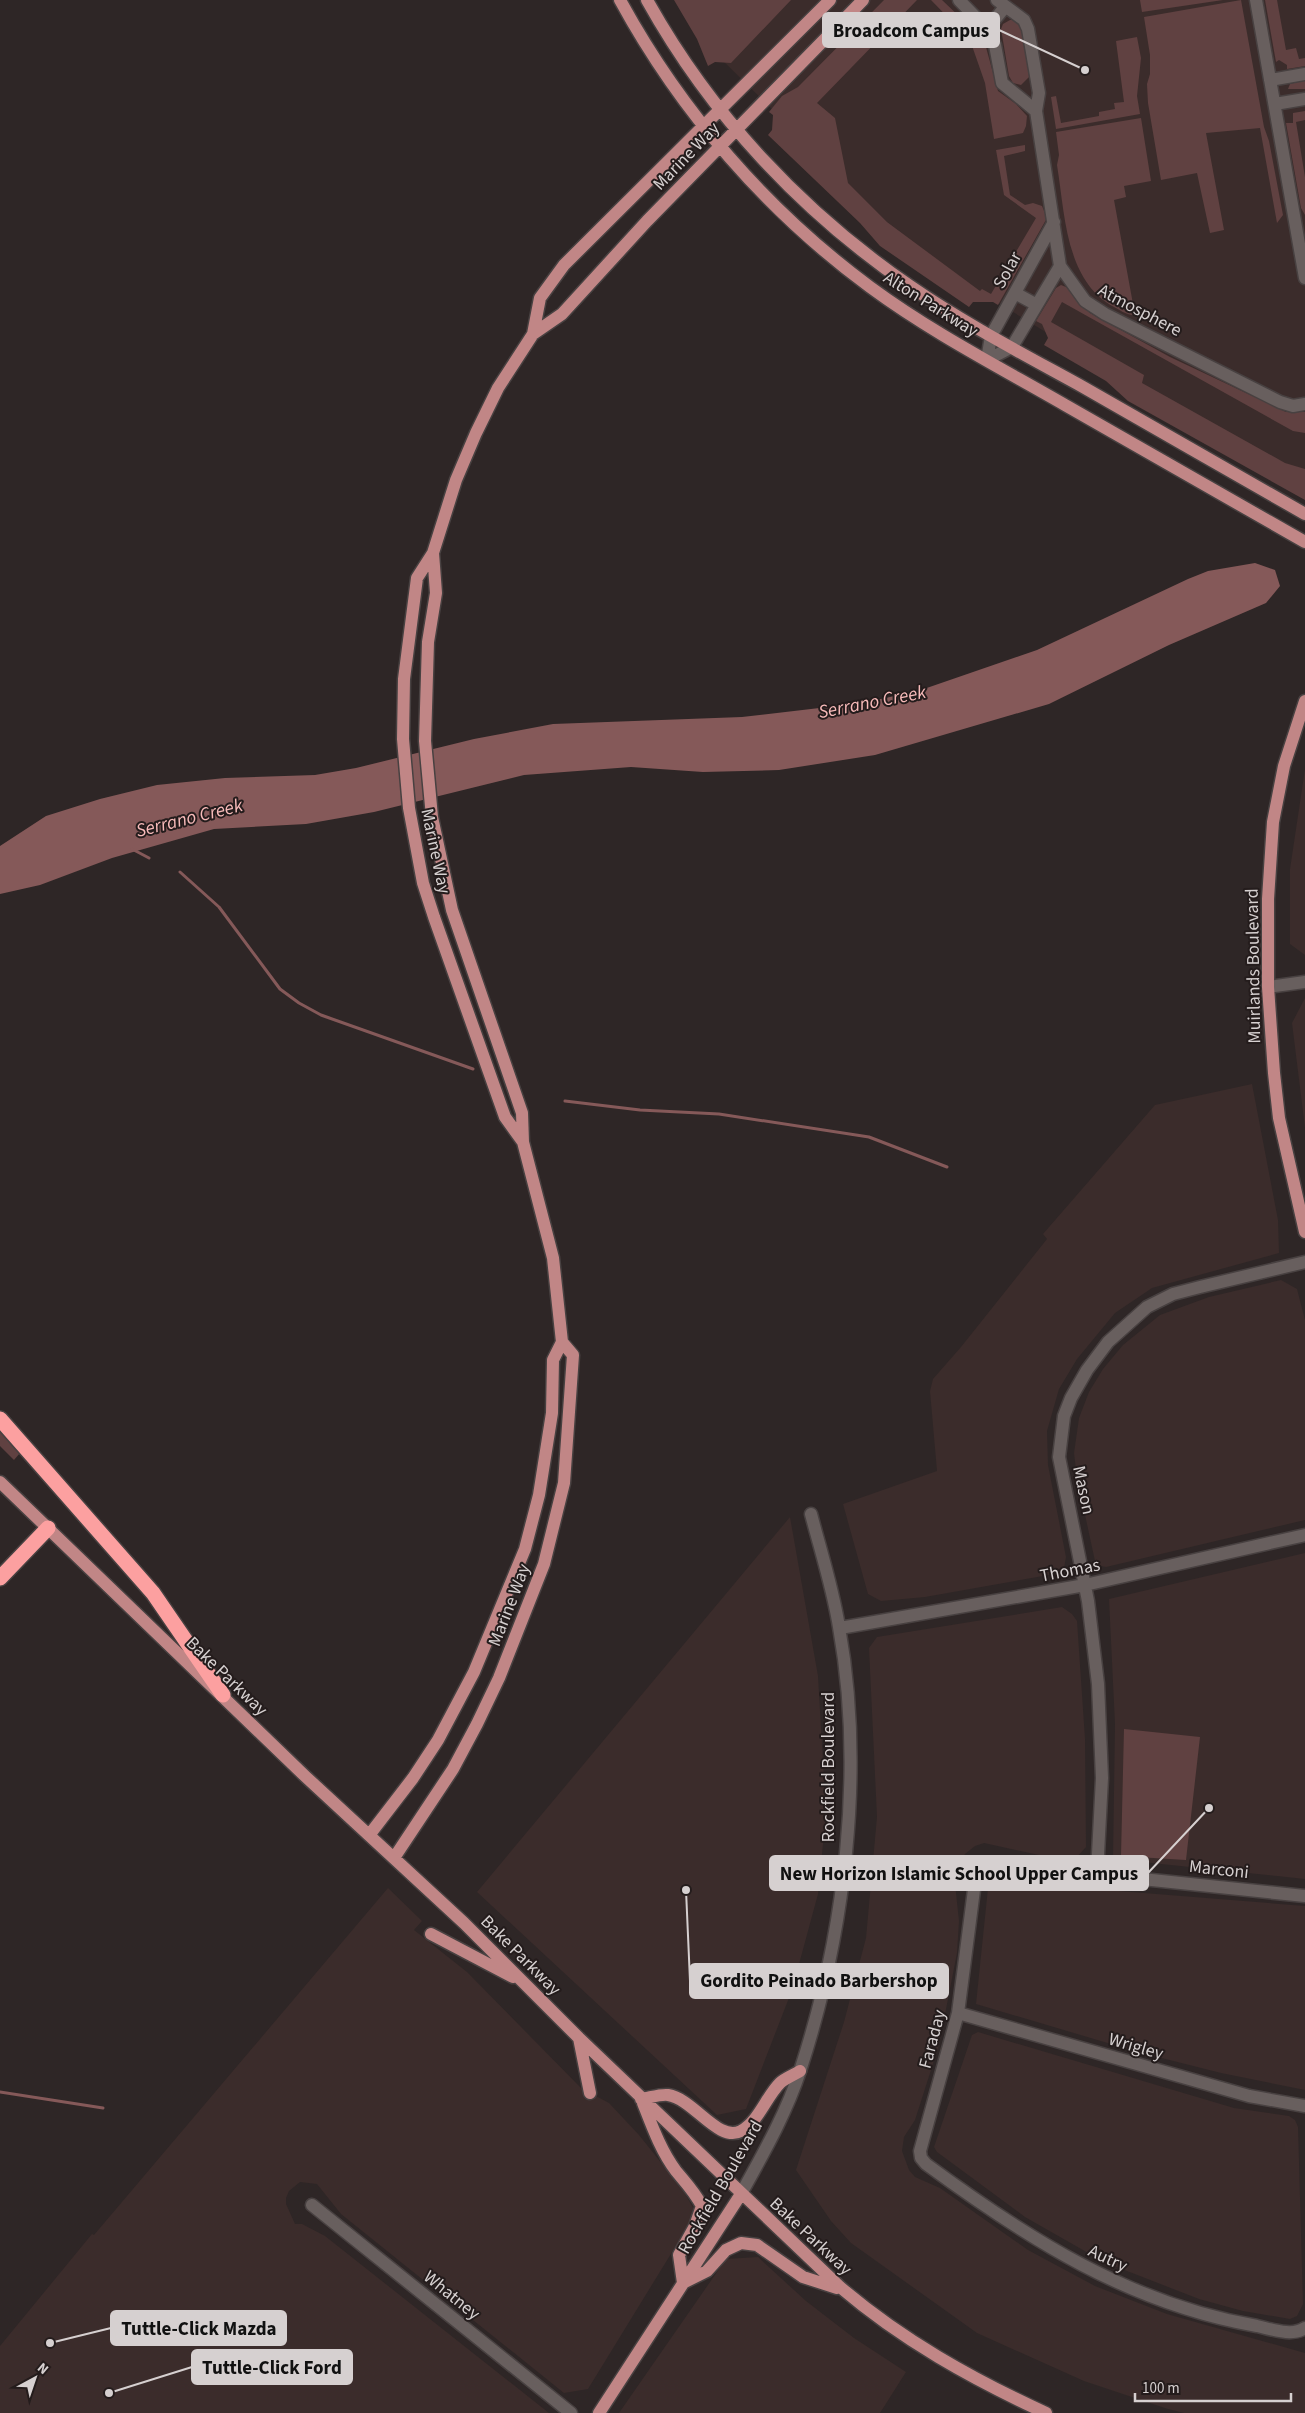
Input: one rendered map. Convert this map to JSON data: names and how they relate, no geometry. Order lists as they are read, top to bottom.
{
  "streets": {
    "main road": [
      "Marine Way",
      "Alton Parkway",
      "Muirlands Boulevard",
      "Bake Parkway",
      "Rockfield Boulevard"
    ],
    "street": [
      "Solar",
      "Atmosphere",
      "Mason",
      "Thomas",
      "Marconi",
      "Faraday",
      "Wrigley",
      "Autry",
      "Whatney"
    ]
  },
  "crossings": [
    ["Marine Way", "Alton Parkway"],
    ["Marine Way", "Bake Parkway"],
    ["Solar", "Alton Parkway"],
    ["Solar", "Atmosphere"],
    ["Mason", "Thomas"],
    ["Mason", "Marconi"],
    ["Thomas", "Rockfield Boulevard"],
    ["Bake Parkway", "Rockfield Boulevard"],
    ["Marconi", "Faraday"],
    ["Faraday", "Wrigley"],
    ["Faraday", "Autry"]
  ],
  "water": ["Serrano Creek"],
  "places": [
    "Broadcom Campus",
    "New Horizon Islamic School Upper Campus",
    "Gordito Peinado Barbershop",
    "Tuttle-Click Mazda",
    "Tuttle-Click Ford"
  ],
  "scale_bar": "100 m",
  "north": "top right"
}
